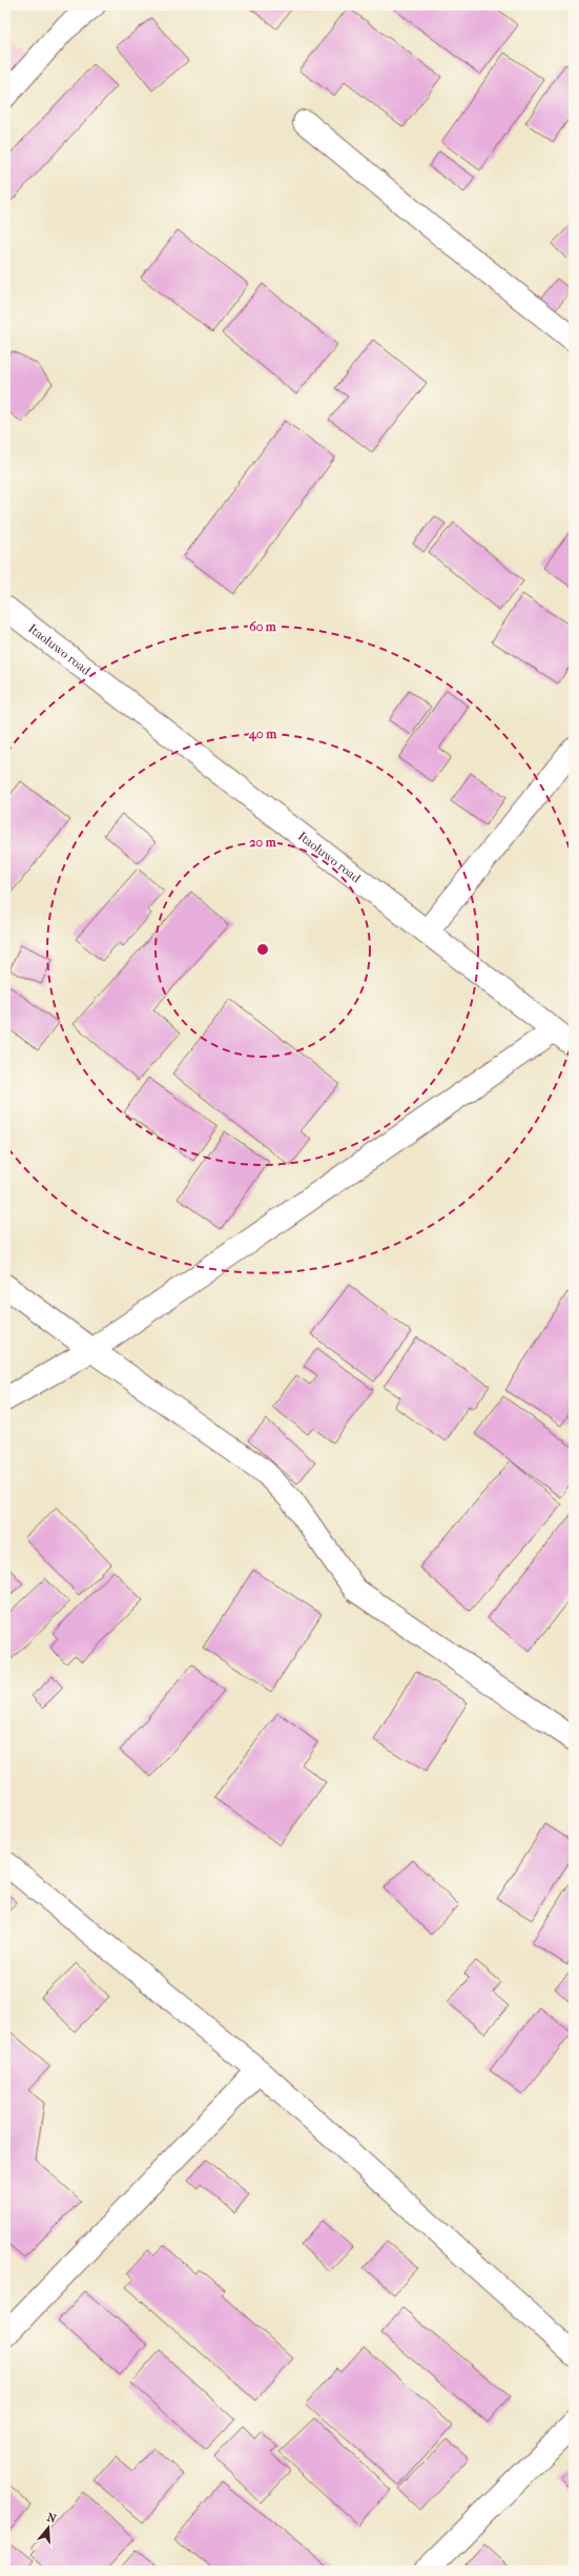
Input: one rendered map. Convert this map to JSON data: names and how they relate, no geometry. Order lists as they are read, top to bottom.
{
  "streets": {
    "street": ["Itaoluwo road"]
  },
  "north": "top",
  "rings": ["60 m", "40 m", "20 m"]
}
